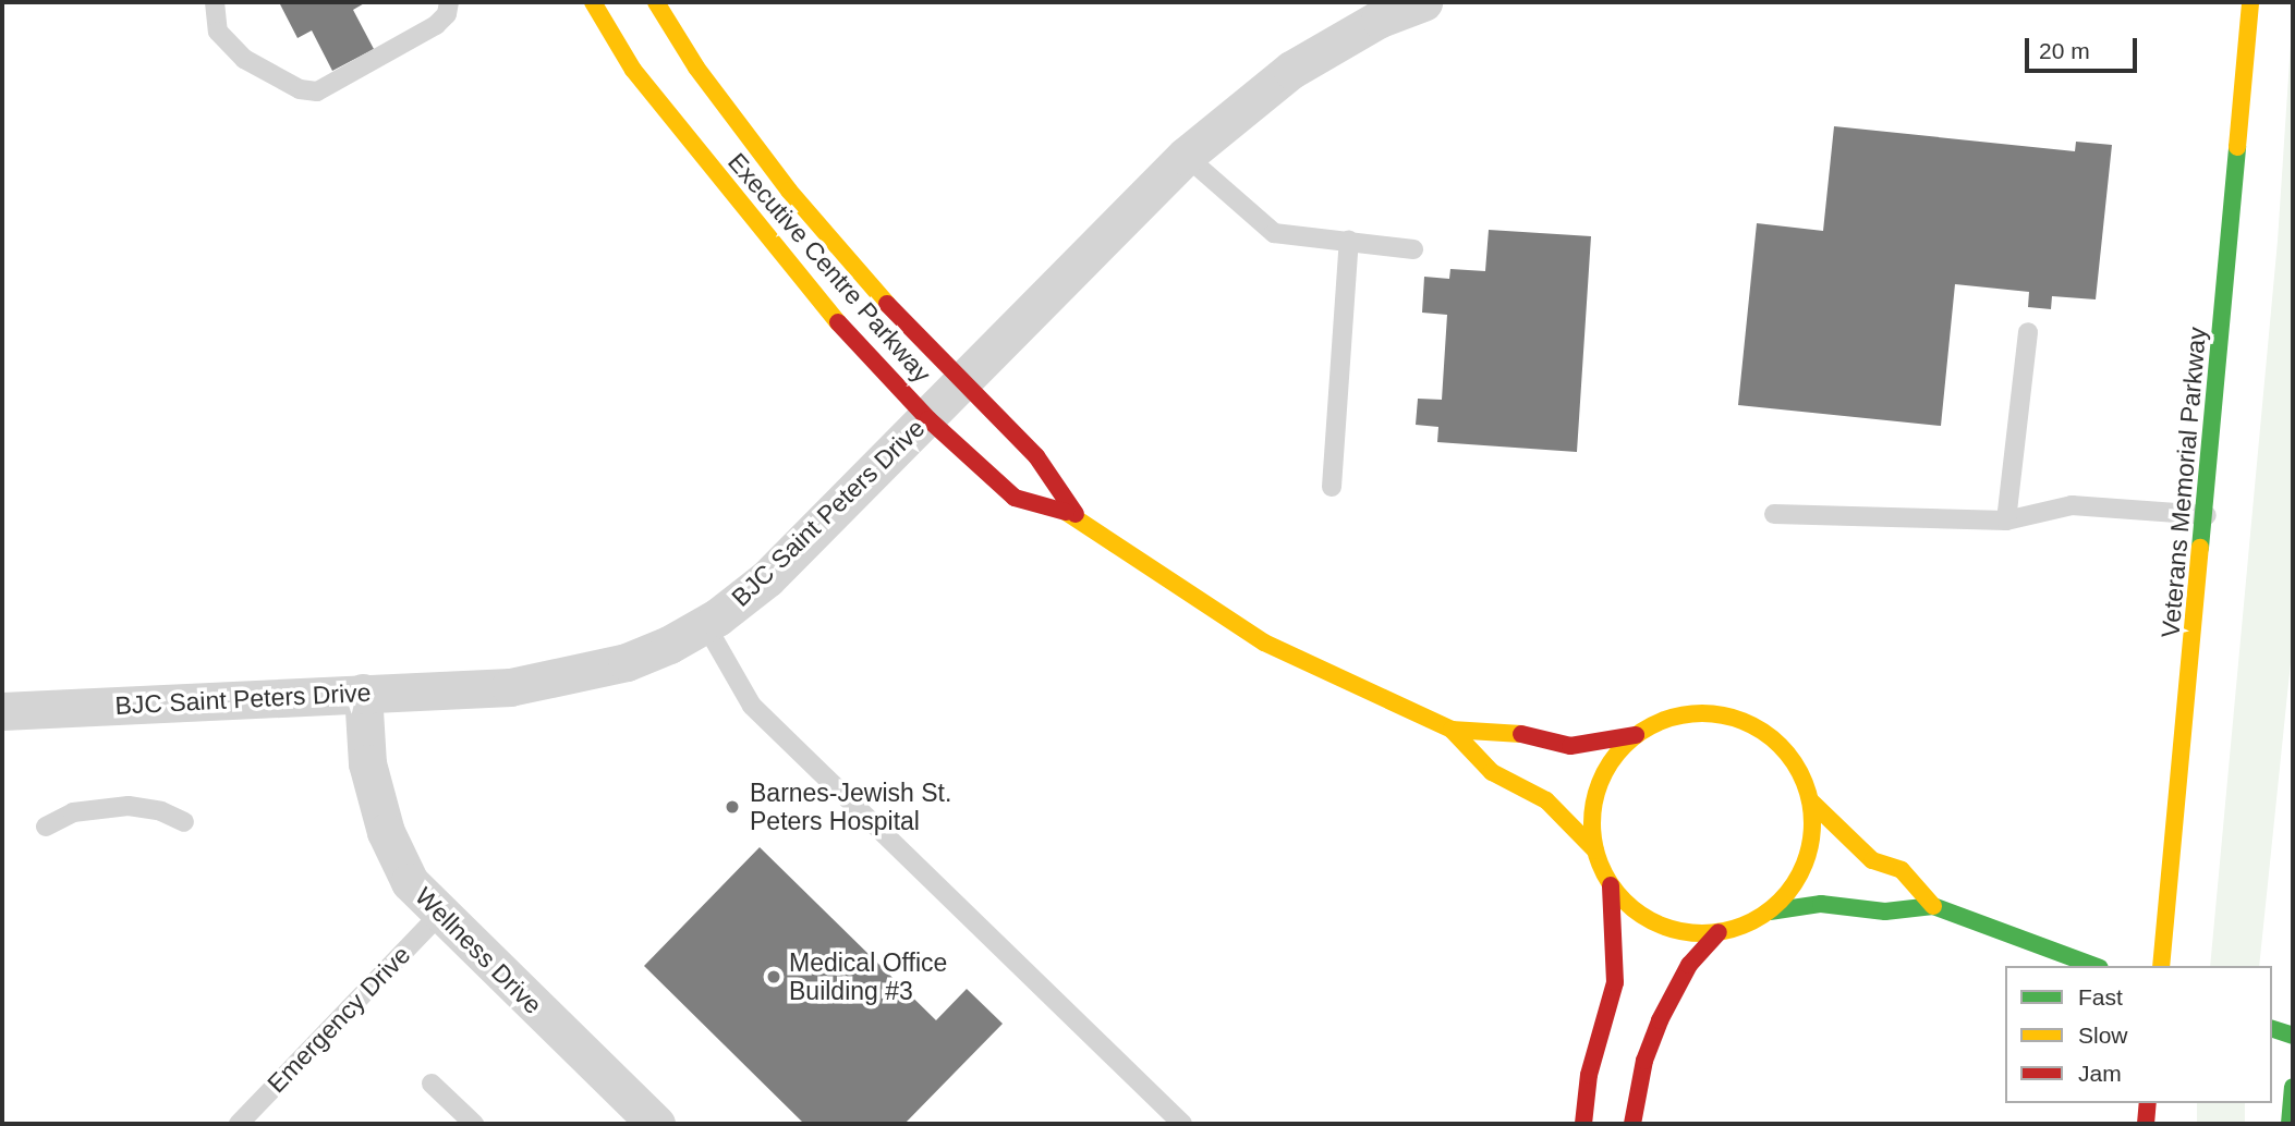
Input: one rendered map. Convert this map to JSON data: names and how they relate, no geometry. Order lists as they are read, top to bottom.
{
  "streets": {
    "main road": ["Executive Centre Parkway", "Veterans Memorial Parkway"],
    "street": ["BJC Saint Peters Drive", "Wellness Drive"],
    "lane": ["Emergency Drive"]
  },
  "crossings": [
    ["Executive Centre Parkway", "BJC Saint Peters Drive"],
    ["BJC Saint Peters Drive", "Wellness Drive"],
    ["Wellness Drive", "Emergency Drive"]
  ],
  "places": ["Barnes-Jewish St. Peters Hospital", "Medical Office Building #3"],
  "legend": ["Fast", "Slow", "Jam"],
  "scale_bar": "20 m"
}
